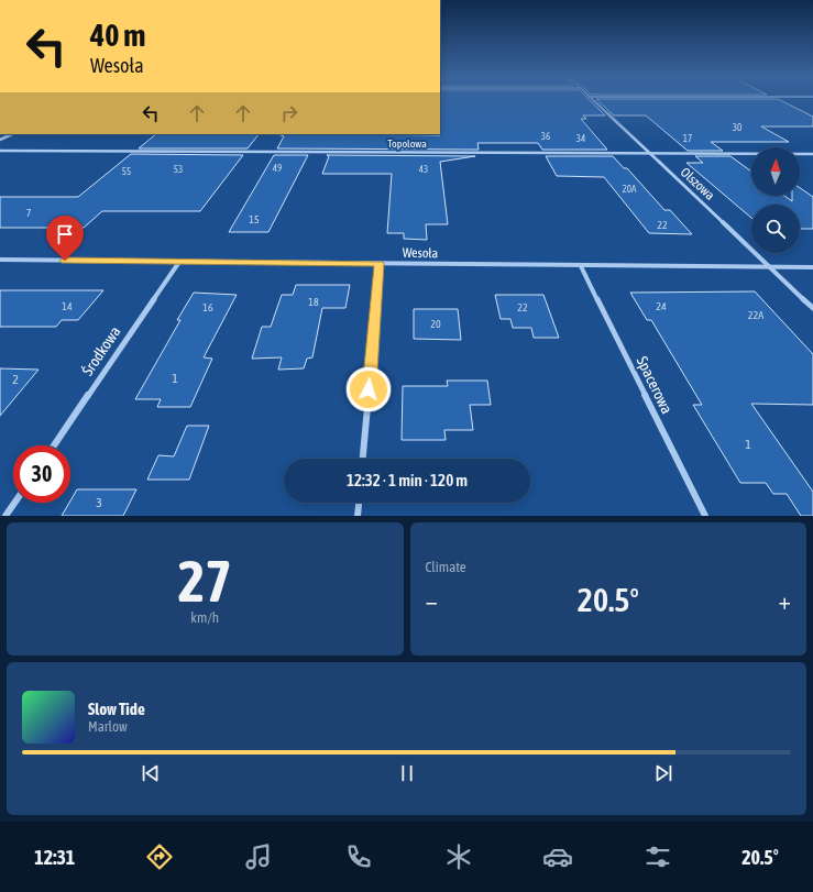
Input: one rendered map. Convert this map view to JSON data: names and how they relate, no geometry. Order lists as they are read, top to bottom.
{
  "streets": {
    "street": [
      "Topolowa",
      "Olszowa",
      "Wesoła",
      "Środkowa",
      "Spacerowa"
    ]
  },
  "crossings": [
    ["Topolowa", "Olszowa"],
    ["Olszowa", "Wesoła"],
    ["Wesoła", "Środkowa"],
    ["Wesoła", "Spacerowa"]
  ],
  "house_numbers": [
    "30",
    "36",
    "34",
    "17",
    "49",
    "53",
    "43",
    "55",
    "20A",
    "7",
    "15",
    "22",
    "18",
    "14",
    "24",
    "16",
    "22",
    "22A",
    "20",
    "1",
    "2",
    "1",
    "3"
  ],
  "north": "top",
  "page": {
    "turn": ["40 m", "Wesoła"],
    "limit": "30",
    "trip": "12:32 · 1 min · 120 m",
    "tile": [
      ["27", "km/h"],
      "Climate"
    ],
    "heat": ["−", "20.5°", "+"],
    "song": ["Slow Tide", "Marlow"],
    "tabs": ["12:31", "20.5°"]
  }
}
